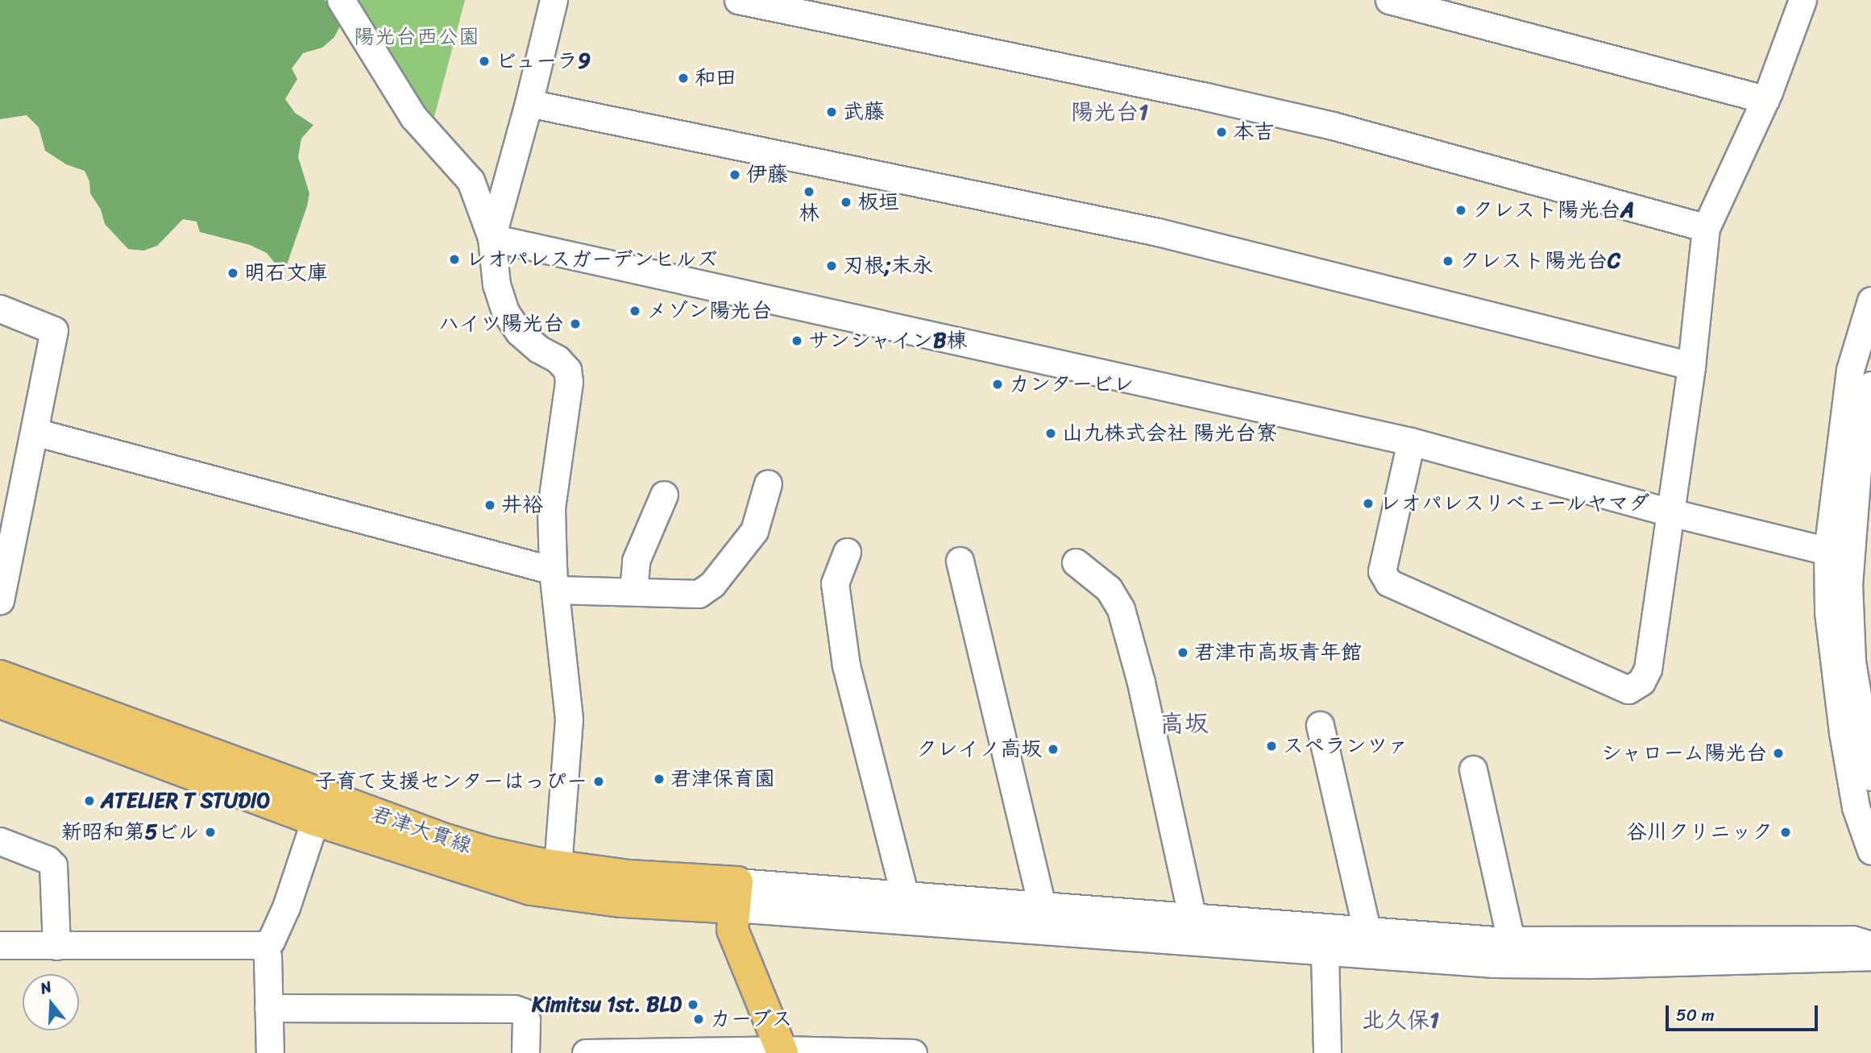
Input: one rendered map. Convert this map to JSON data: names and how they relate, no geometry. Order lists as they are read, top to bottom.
{
  "streets": {
    "main road": ["君津大貫線"]
  },
  "districts": ["陽光台1", "高坂", "北久保1"],
  "parks": ["陽光台西公園"],
  "places": [
    "ビューラ9",
    "和田",
    "武藤",
    "本吉",
    "伊藤",
    "林",
    "板垣",
    "クレスト陽光台A",
    "レオパレスガーデンヒルズ",
    "クレスト陽光台C",
    "刃根;末永",
    "明石文庫",
    "メゾン陽光台",
    "ハイツ陽光台",
    "サンシャインB棟",
    "カンタービレ",
    "山九株式会社 陽光台寮",
    "レオパレスリベェールヤマダ",
    "井裕",
    "君津市高坂青年館",
    "スペランツァ",
    "クレイノ高坂",
    "シャローム陽光台",
    "君津保育園",
    "子育て支援センターはっぴー",
    "ATELIER T STUDIO",
    "新昭和第5ビル",
    "谷川クリニック",
    "Kimitsu 1st. BLD",
    "カーブス"
  ],
  "scale_bar": "50 m",
  "north": "top"
}
